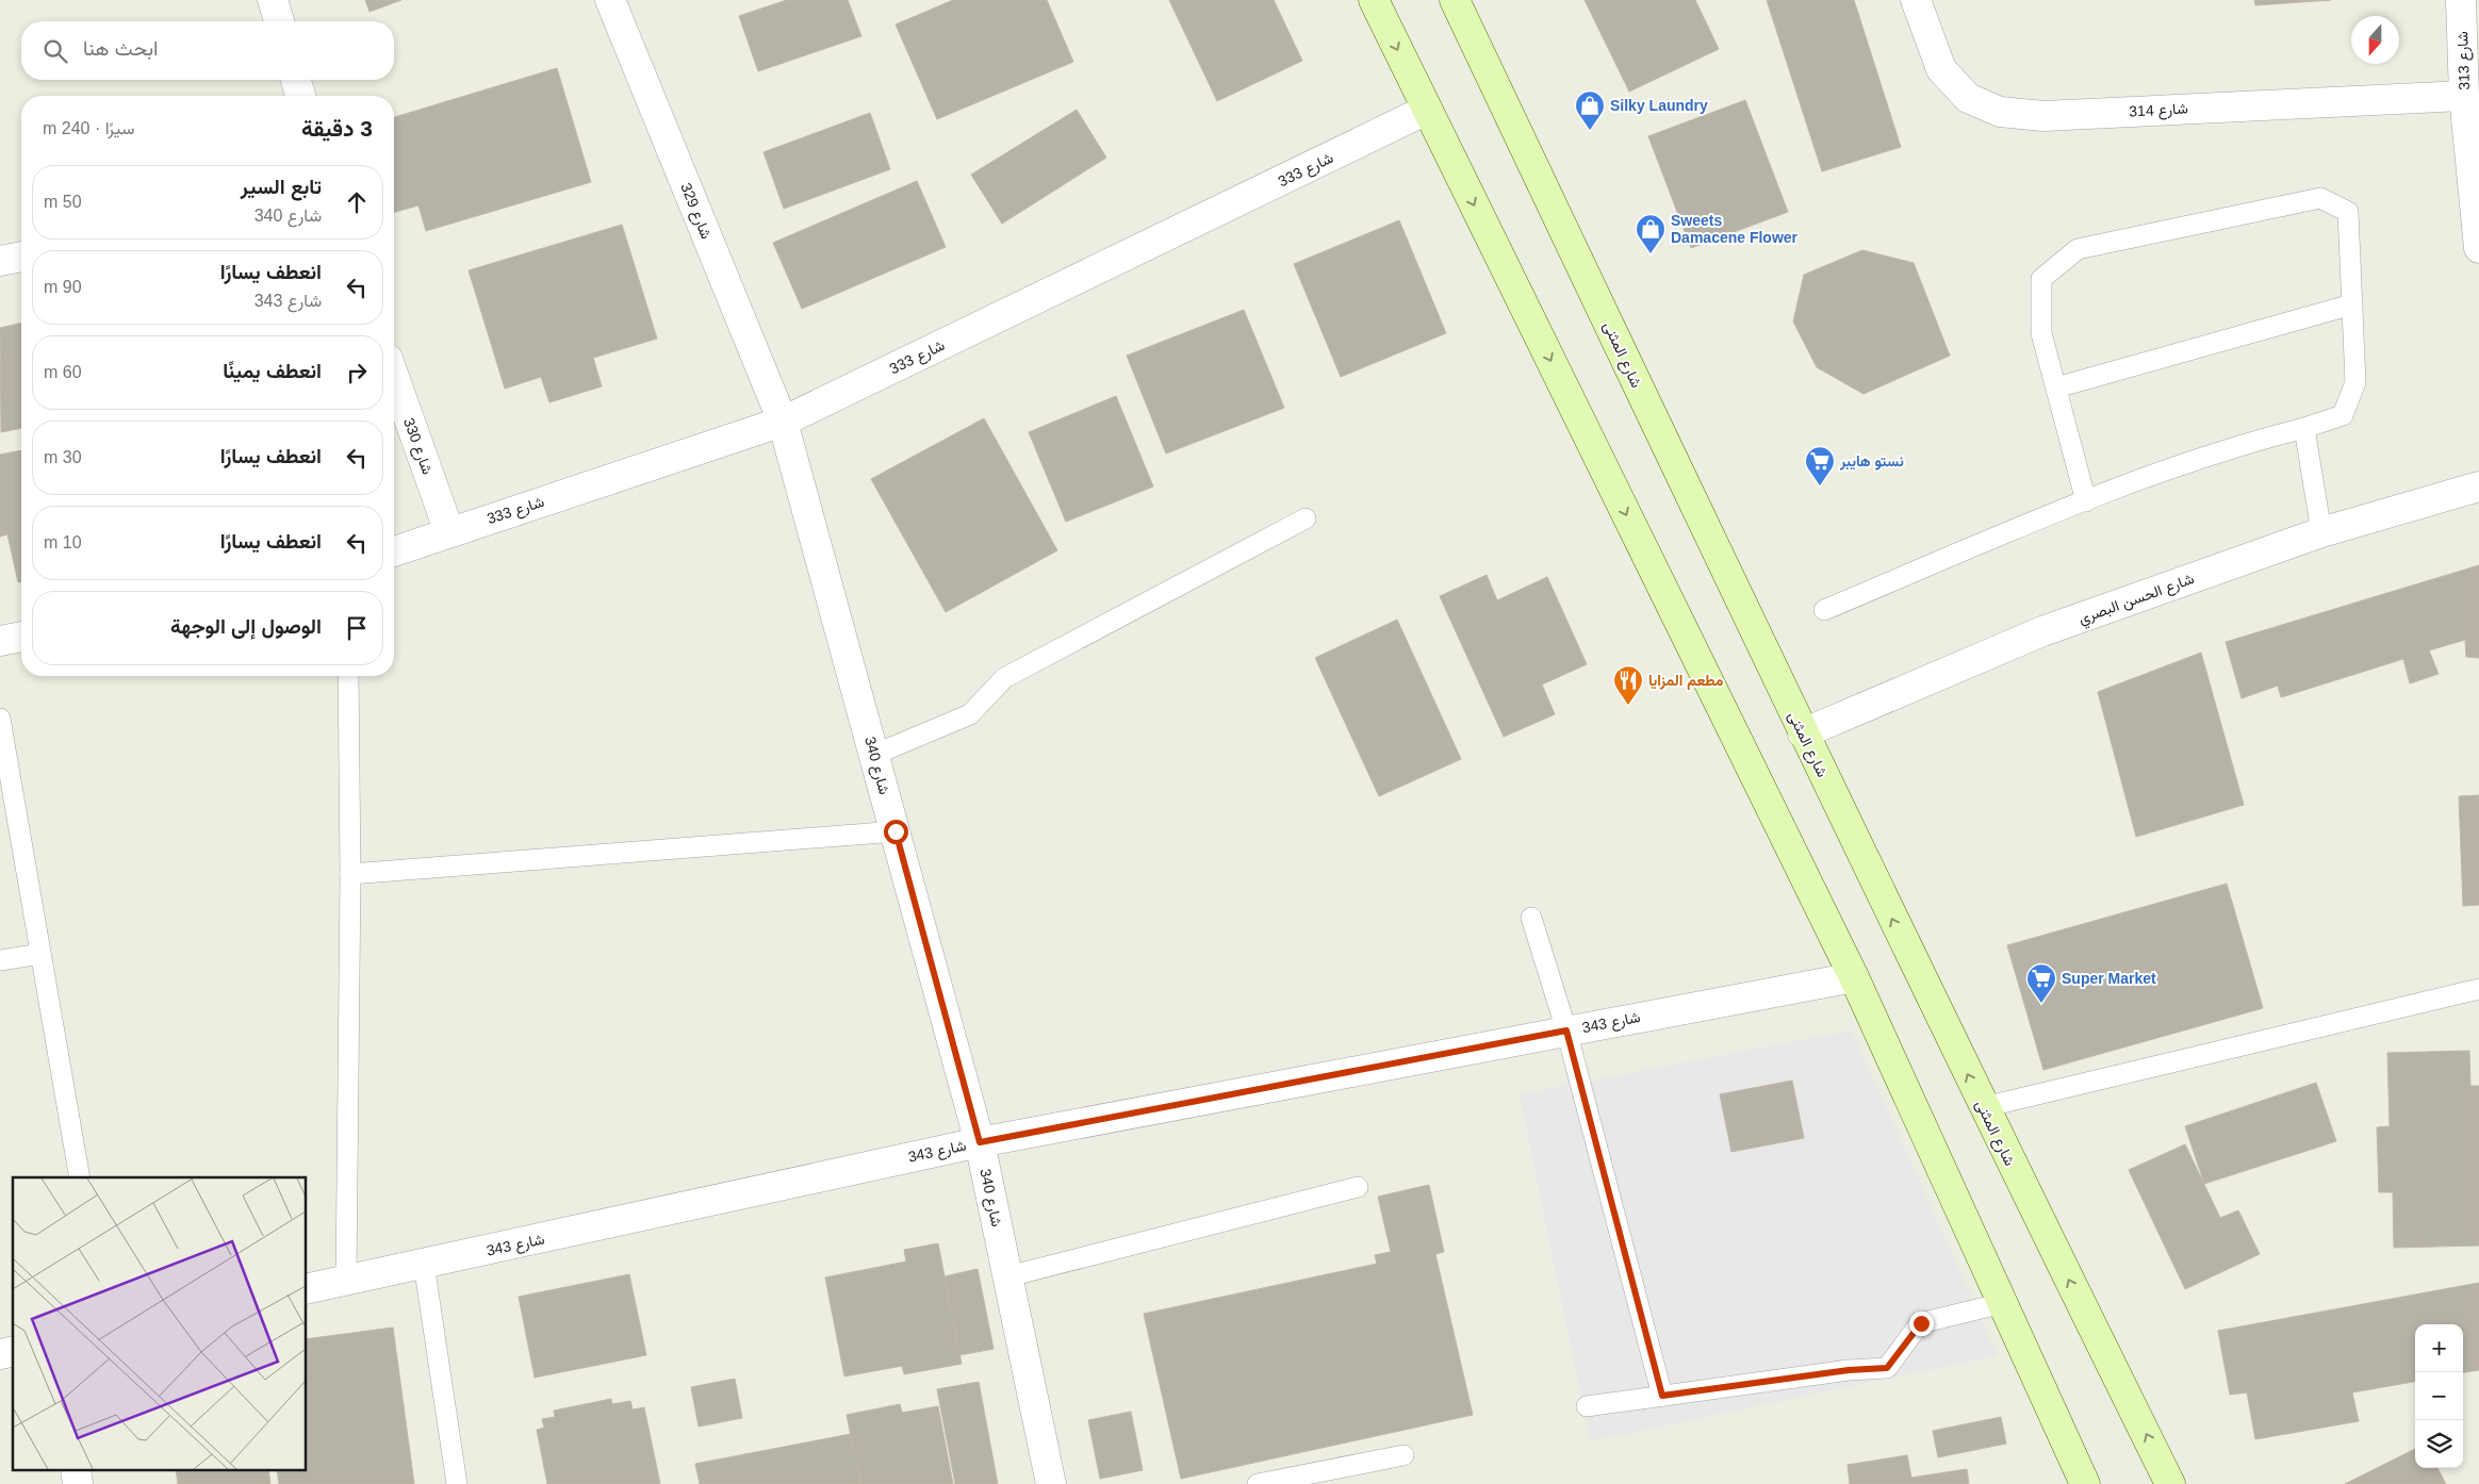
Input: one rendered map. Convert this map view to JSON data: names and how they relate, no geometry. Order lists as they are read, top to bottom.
{
  "streets": {
    "street": [
      "شارع 313",
      "شارع 314",
      "شارع 333",
      "شارع 329",
      "شارع المثنى",
      "شارع 330",
      "شارع الحسن البصري",
      "شارع 340",
      "شارع 343"
    ]
  },
  "crossings": [
    ["شارع 313", "شارع 314"],
    ["شارع 333", "شارع 329"],
    ["شارع 333", "شارع 330"],
    ["شارع 333", "شارع 340"],
    ["شارع 329", "شارع 340"],
    ["شارع المثنى", "شارع الحسن البصري"],
    ["شارع 340", "شارع 343"]
  ],
  "places": {
    "shop": ["Silky Laundry", "Sweets Damacene Flower"],
    "supermarket": ["نستو هايبر", "Super Market"],
    "restaurant": ["مطعم المزايا"]
  },
  "north": "bottom",
  "page": {
    "search": "ابحث هنا",
    "heading": ["3 دقيقة", "سيرًا · 240 m"],
    "list": [
      ["تابع السير", "شارع 340", "50 m"],
      ["انعطف يسارًا", "شارع 343", "90 m"],
      ["انعطف يمينًا", "60 m"],
      ["انعطف يسارًا", "30 m"],
      ["انعطف يسارًا", "10 m"],
      "الوصول إلى الوجهة"
    ],
    "map_buttons": ["+", "−"]
  }
}
